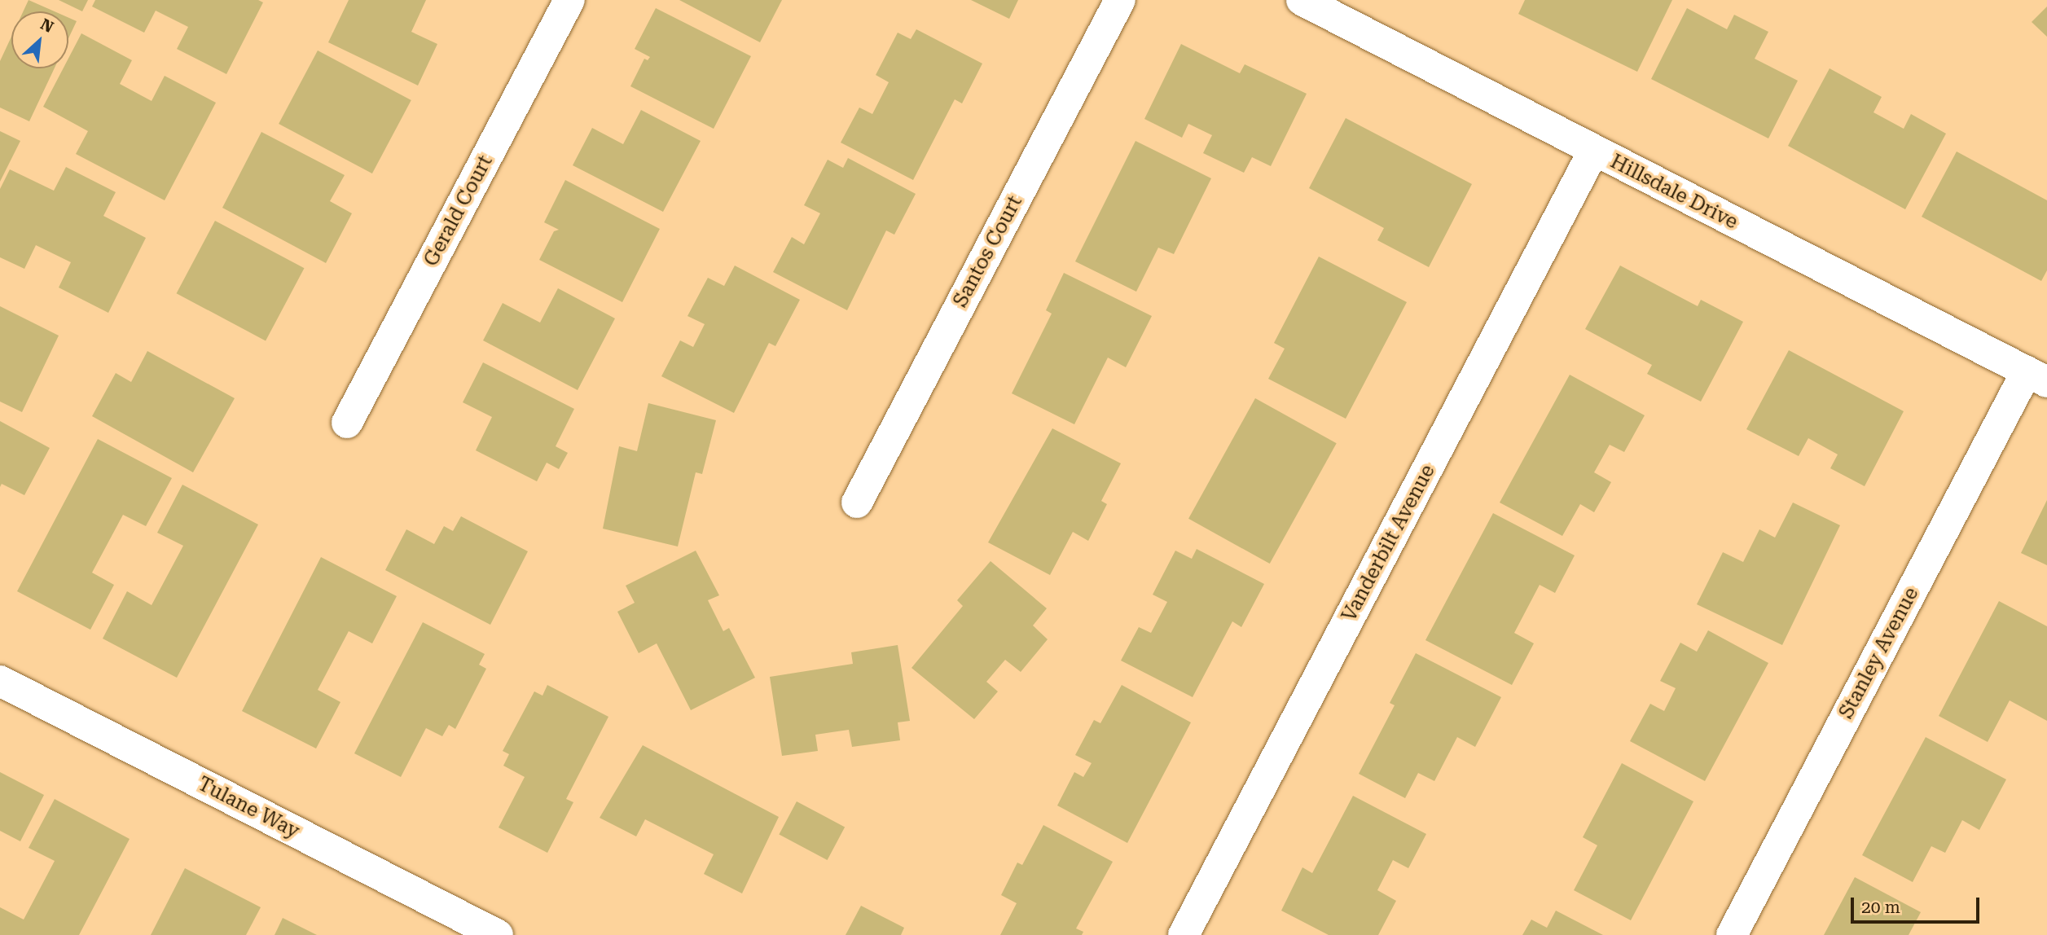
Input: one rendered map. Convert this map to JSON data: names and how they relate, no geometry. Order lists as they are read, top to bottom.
{
  "streets": {
    "street": [
      "Hillsdale Drive",
      "Gerald Court",
      "Santos Court",
      "Vanderbilt Avenue",
      "Stanley Avenue",
      "Tulane Way"
    ]
  },
  "crossings": [
    ["Hillsdale Drive", "Vanderbilt Avenue"],
    ["Hillsdale Drive", "Stanley Avenue"]
  ],
  "scale_bar": "20 m",
  "north": "top right"
}
